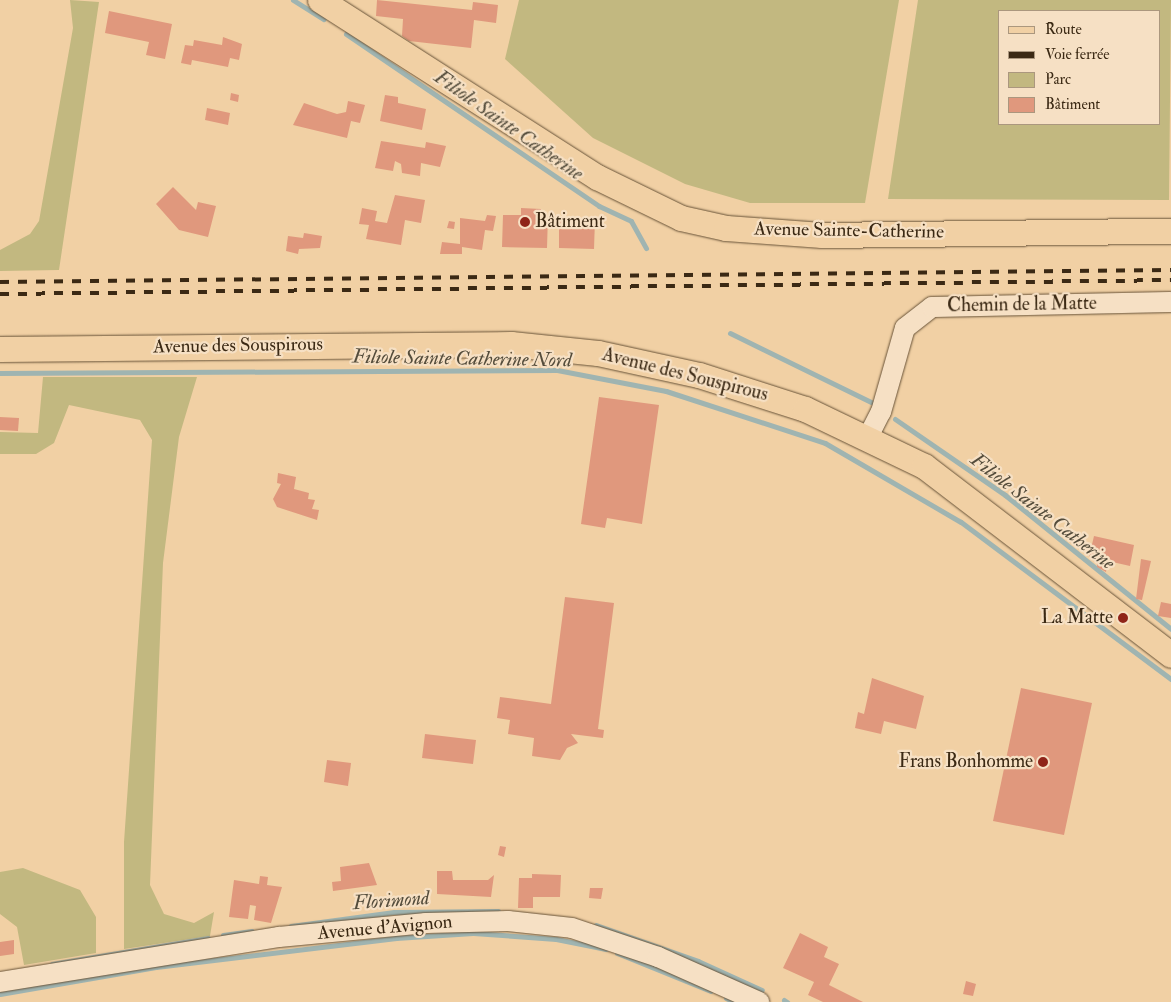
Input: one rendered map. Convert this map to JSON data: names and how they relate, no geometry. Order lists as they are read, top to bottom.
{
  "streets": {
    "main road": ["Avenue Sainte-Catherine", "Avenue des Souspirous"],
    "street": ["Chemin de la Matte", "Avenue d'Avignon"]
  },
  "crossings": [
    ["Chemin de la Matte", "Avenue des Souspirous"]
  ],
  "water": ["Filiole Sainte Catherine", "Filiole Sainte Catherine Nord", "Florimond"],
  "places": ["Bâtiment", "La Matte", "Frans Bonhomme"],
  "legend": [
    "Route",
    "Voie ferrée",
    "Parc",
    "Bâtiment"
  ]
}
